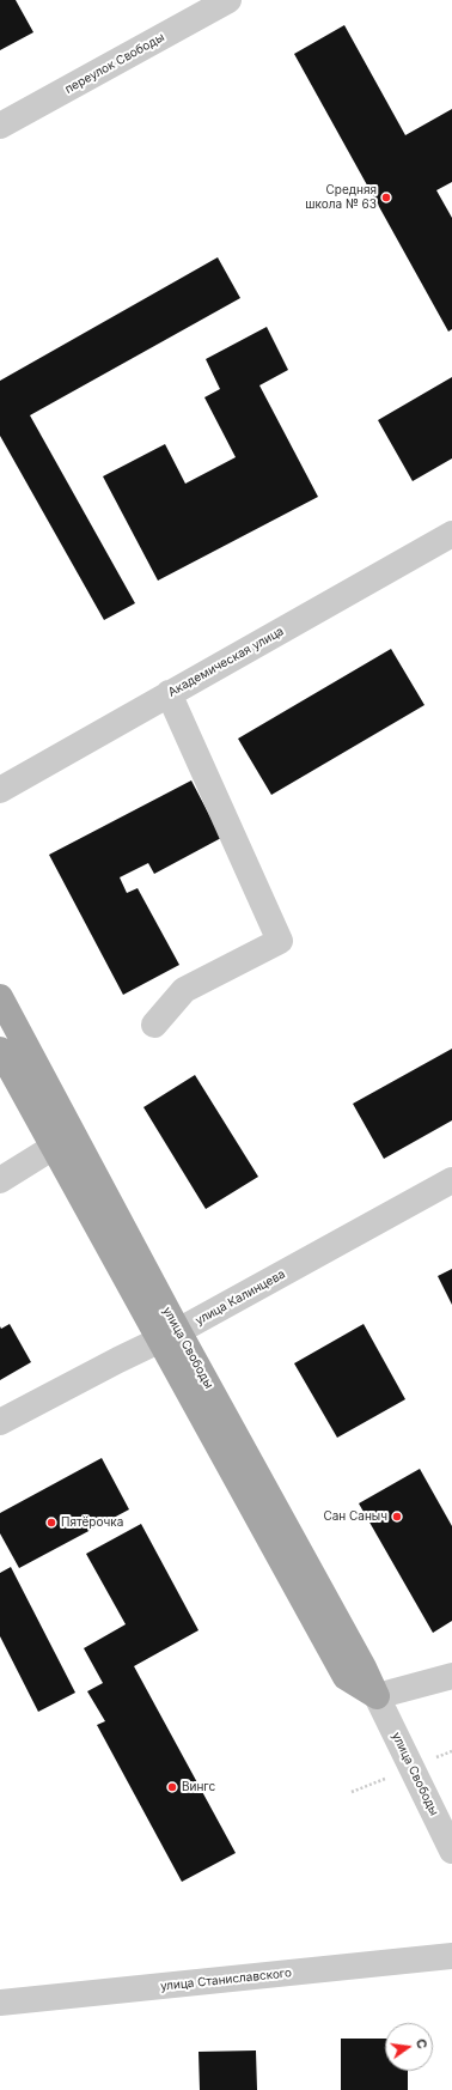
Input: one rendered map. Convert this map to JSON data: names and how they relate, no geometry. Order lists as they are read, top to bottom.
{
  "streets": {
    "main road": ["улица Свободы"],
    "street": [
      "переулок Свободы",
      "Академическая улица",
      "улица Калинцева",
      "улица Станиславского"
    ]
  },
  "crossings": [
    ["улица Калинцева", "улица Свободы"]
  ],
  "places": [
    "Средняя школа № 63",
    "Сан Саныч",
    "Пятёрочка",
    "Вингс"
  ],
  "north": "right"
}
